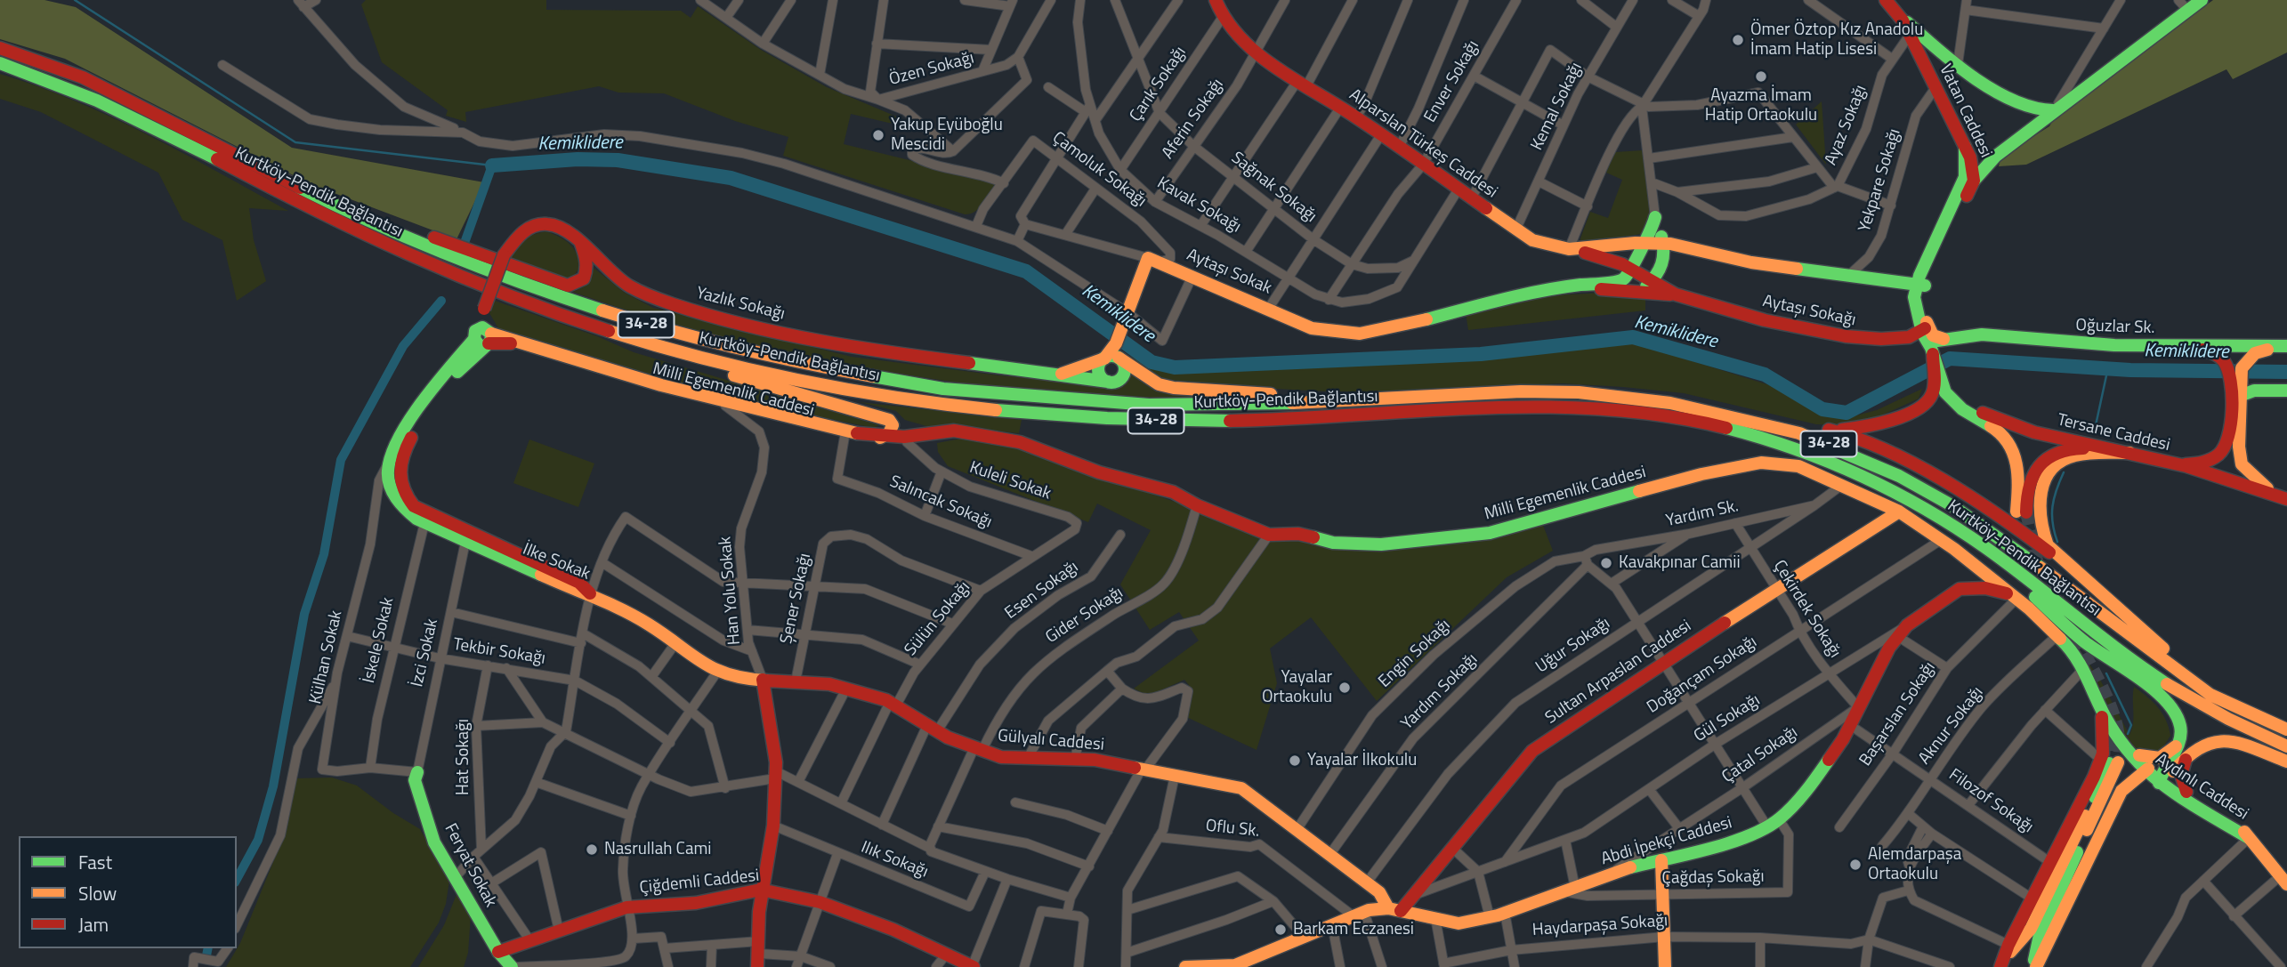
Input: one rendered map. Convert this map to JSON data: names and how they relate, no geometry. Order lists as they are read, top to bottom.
{
  "streets": {
    "main road": [
      "Vatan Caddesi",
      "Alparslan Türkeş Caddesi",
      "Kurtköy-Pendik Bağlantısı",
      "Aytaşı Sokak",
      "Yazlık Sokağı",
      "Aytaşı Sokağı",
      "34-28",
      "Oğuzlar Sk.",
      "Milli Egemenlik Caddesi",
      "Tersane Caddesi",
      "İlke Sokak",
      "Sultan Arpaslan Caddesi",
      "Gülyalı Caddesi",
      "Aydınlı Caddesi",
      "Abdi İpekçi Caddesi",
      "Feryat Sokak",
      "Çiğdemli Caddesi"
    ],
    "street": [
      "Özen Sokağı",
      "Enver Sokağı",
      "Çarık Sokağı",
      "Kemal Sokağı",
      "Aferin Sokağı",
      "Ayaz Sokağı",
      "Çamoluk Sokağı",
      "Yekpare Sokağı",
      "Sağnak Sokağı",
      "Kavak Sokağı",
      "Kuleli Sokak",
      "Salıncak Sokağı",
      "Yardım Sk.",
      "Han Yolu Sokak",
      "Esen Sokağı",
      "Şener Sokağı",
      "Çekirdek Sokağı",
      "Gider Sokağı",
      "Sülün Sokağı",
      "İskele Sokak",
      "Uğur Sokağı",
      "Tekbir Sokağı",
      "İzci Sokak",
      "Engin Sokağı",
      "Külhan Sokak",
      "Doğançam Sokağı",
      "Yardım Sokağı",
      "Başarslan Sokağı",
      "Gül Sokağı",
      "Aknur Sokağı",
      "Çatal Sokağı",
      "Hat Sokağı",
      "Filozof Sokağı",
      "Oflu Sk.",
      "Ilık Sokağı",
      "Çağdaş Sokağı",
      "Haydarpaşa Sokağı"
    ]
  },
  "crossings": [
    ["Enver Sokağı", "Alparslan Türkeş Caddesi"],
    ["Enver Sokağı", "Sağnak Sokağı"],
    ["Enver Sokağı", "Kavak Sokağı"],
    ["Çarık Sokağı", "Alparslan Türkeş Caddesi"],
    ["Çarık Sokağı", "Sağnak Sokağı"],
    ["Çarık Sokağı", "Kavak Sokağı"],
    ["Kemal Sokağı", "Alparslan Türkeş Caddesi"],
    ["Vatan Caddesi", "Ayaz Sokağı"],
    ["Vatan Caddesi", "Yekpare Sokağı"],
    ["Vatan Caddesi", "Aytaşı Sokağı"],
    ["Aferin Sokağı", "Alparslan Türkeş Caddesi"],
    ["Aferin Sokağı", "Sağnak Sokağı"],
    ["Aferin Sokağı", "Kavak Sokağı"],
    ["Çamoluk Sokağı", "Aytaşı Sokak"],
    ["Sağnak Sokağı", "Kavak Sokağı"],
    ["Yazlık Sokağı", "Milli Egemenlik Caddesi"],
    ["Yazlık Sokağı", "İlke Sokak"],
    ["Milli Egemenlik Caddesi", "Kuleli Sokak"],
    ["Milli Egemenlik Caddesi", "Salıncak Sokağı"],
    ["Milli Egemenlik Caddesi", "İlke Sokak"],
    ["Milli Egemenlik Caddesi", "Han Yolu Sokak"],
    ["Milli Egemenlik Caddesi", "Gider Sokağı"],
    ["Milli Egemenlik Caddesi", "Uğur Sokağı"],
    ["Milli Egemenlik Caddesi", "Aydınlı Caddesi"],
    ["Kuleli Sokak", "Sülün Sokağı"],
    ["Salıncak Sokağı", "Sülün Sokağı"],
    ["Yardım Sk.", "Çekirdek Sokağı"],
    ["Yardım Sk.", "Uğur Sokağı"],
    ["Yardım Sk.", "Engin Sokağı"],
    ["İlke Sokak", "İskele Sokak"],
    ["İlke Sokak", "İzci Sokak"],
    ["İlke Sokak", "Külhan Sokak"],
    ["İlke Sokak", "Gülyalı Caddesi"],
    ["Han Yolu Sokak", "Gülyalı Caddesi"],
    ["Esen Sokağı", "Gülyalı Caddesi"],
    ["Şener Sokağı", "Sülün Sokağı"],
    ["Şener Sokağı", "Gülyalı Caddesi"],
    ["Çekirdek Sokağı", "Uğur Sokağı"],
    ["Çekirdek Sokağı", "Sultan Arpaslan Caddesi"],
    ["Çekirdek Sokağı", "Doğançam Sokağı"],
    ["Çekirdek Sokağı", "Gül Sokağı"],
    ["Çekirdek Sokağı", "Çatal Sokağı"],
    ["Çekirdek Sokağı", "Abdi İpekçi Caddesi"],
    ["Gider Sokağı", "Gülyalı Caddesi"],
    ["Sülün Sokağı", "Gülyalı Caddesi"],
    ["İskele Sokak", "Tekbir Sokağı"],
    ["İskele Sokak", "Külhan Sokak"],
    ["Uğur Sokağı", "Gülyalı Caddesi"],
    ["Uğur Sokağı", "Aydınlı Caddesi"],
    ["Tekbir Sokağı", "İzci Sokak"],
    ["Tekbir Sokağı", "Külhan Sokak"],
    ["Tekbir Sokağı", "Hat Sokağı"],
    ["İzci Sokak", "Külhan Sokak"],
    ["İzci Sokak", "Feryat Sokak"],
    ["Engin Sokağı", "Yardım Sokağı"],
    ["Engin Sokağı", "Gülyalı Caddesi"],
    ["Külhan Sokak", "Feryat Sokak"],
    ["Sultan Arpaslan Caddesi", "Gül Sokağı"],
    ["Sultan Arpaslan Caddesi", "Gülyalı Caddesi"],
    ["Sultan Arpaslan Caddesi", "Aydınlı Caddesi"],
    ["Sultan Arpaslan Caddesi", "Abdi İpekçi Caddesi"],
    ["Doğançam Sokağı", "Gül Sokağı"],
    ["Doğançam Sokağı", "Aydınlı Caddesi"],
    ["Yardım Sokağı", "Gülyalı Caddesi"],
    ["Başarslan Sokağı", "Aydınlı Caddesi"],
    ["Başarslan Sokağı", "Filozof Sokağı"],
    ["Gül Sokağı", "Abdi İpekçi Caddesi"],
    ["Aknur Sokağı", "Aydınlı Caddesi"],
    ["Aknur Sokağı", "Filozof Sokağı"],
    ["Gülyalı Caddesi", "Abdi İpekçi Caddesi"],
    ["Çatal Sokağı", "Abdi İpekçi Caddesi"],
    ["Filozof Sokağı", "Abdi İpekçi Caddesi"],
    ["Oflu Sk.", "Abdi İpekçi Caddesi"],
    ["Abdi İpekçi Caddesi", "Çağdaş Sokağı"],
    ["Feryat Sokak", "Çiğdemli Caddesi"]
  ],
  "water": ["Kemiklidere"],
  "places": [
    "Ömer Öztop Kız Anadolu İmam Hatip Lisesi",
    "Ayazma İmam Hatip Ortaokulu",
    "Yakup Eyüboğlu Mescidi",
    "Kavakpınar Camii",
    "Yayalar Ortaokulu",
    "Yayalar İlkokulu",
    "Nasrullah Cami",
    "Alemdarpaşa Ortaokulu",
    "Barkam Eczanesi"
  ],
  "legend": ["Fast", "Slow", "Jam"]
}
